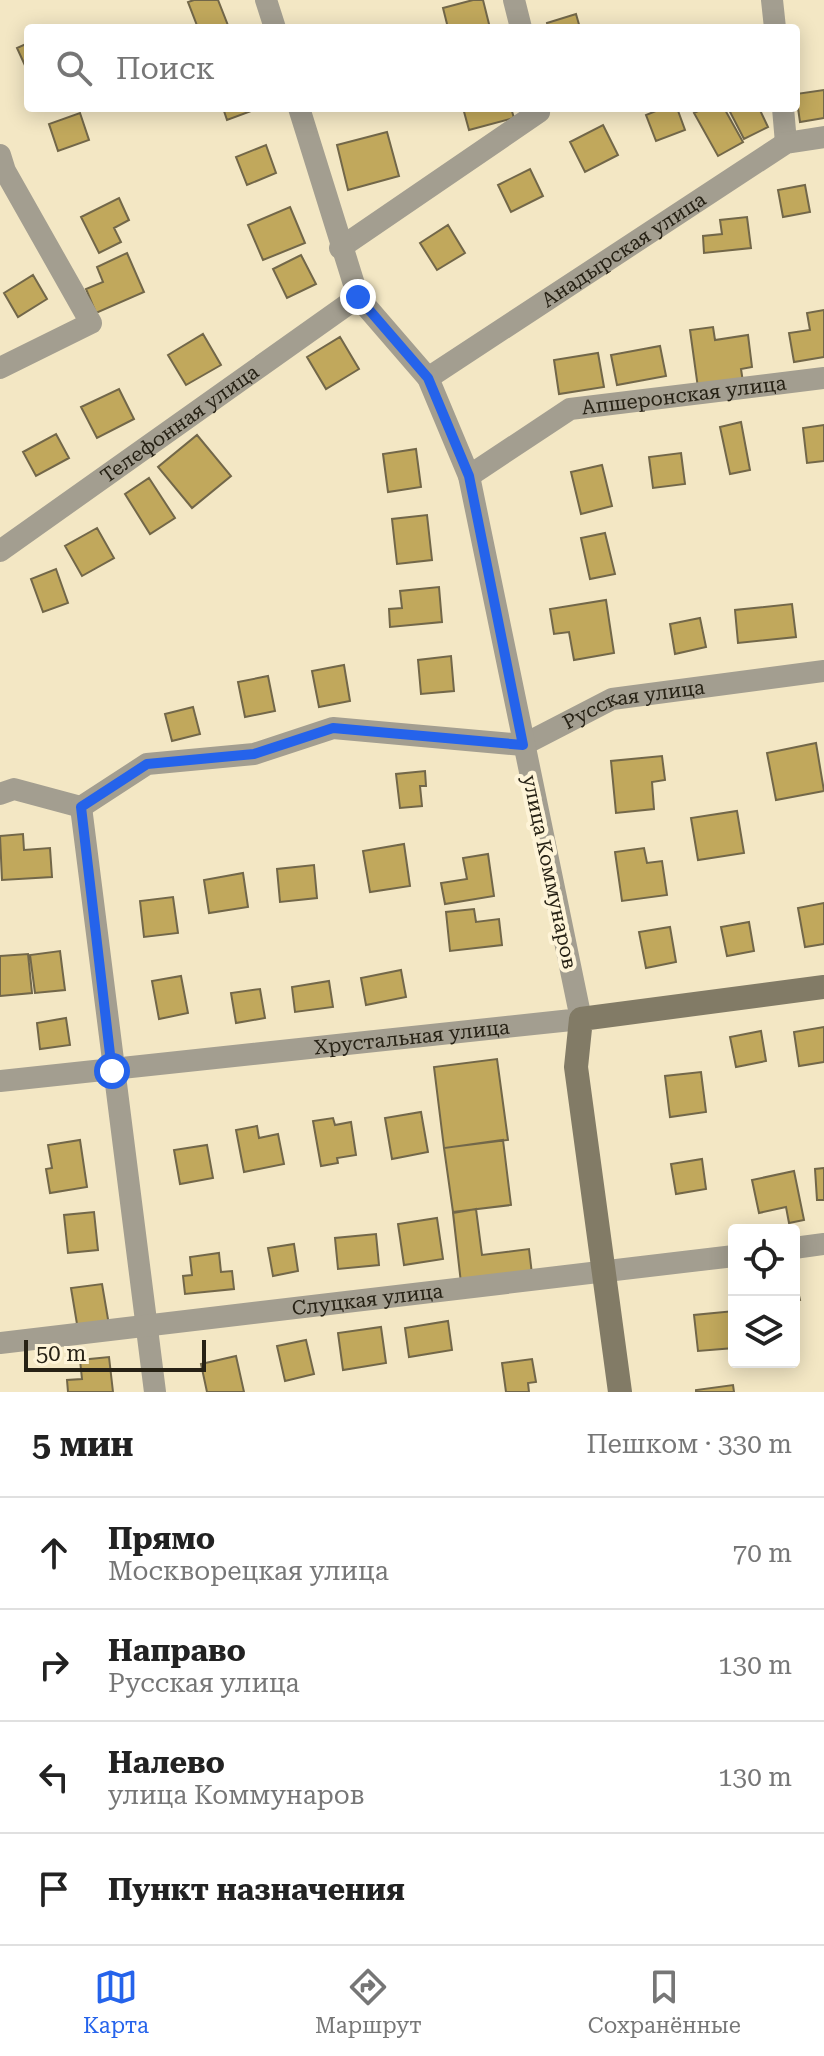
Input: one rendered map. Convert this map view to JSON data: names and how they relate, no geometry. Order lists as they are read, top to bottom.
{
  "streets": {
    "street": [
      "Анадырская улица",
      "Апшеронская улица",
      "Телефонная улица",
      "Русская улица",
      "улица Коммунаров",
      "Хрустальная улица",
      "Слуцкая улица"
    ]
  },
  "crossings": [
    ["Анадырская улица", "улица Коммунаров"],
    ["Апшеронская улица", "улица Коммунаров"],
    ["Телефонная улица", "улица Коммунаров"],
    ["Русская улица", "улица Коммунаров"],
    ["улица Коммунаров", "Хрустальная улица"],
    ["улица Коммунаров", "Слуцкая улица"]
  ],
  "scale_bar": "50 m",
  "page": {
    "search": "Поиск",
    "scale": "50 m",
    "heading": ["5 мин", "Пешком · 330 m"],
    "list": [
      ["Прямо", "Москворецкая улица", "70 m"],
      ["Направо", "Русская улица", "130 m"],
      ["Налево", "улица Коммунаров", "130 m"],
      "Пункт назначения"
    ],
    "nav": ["Карта", "Маршрут", "Сохранённые"]
  }
}
